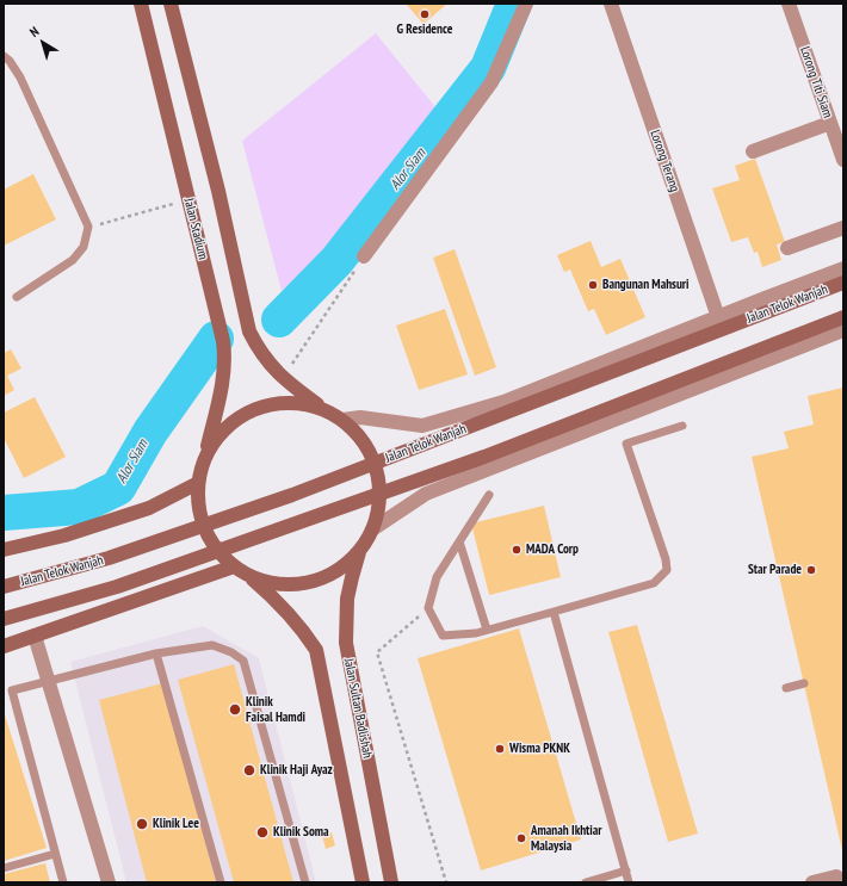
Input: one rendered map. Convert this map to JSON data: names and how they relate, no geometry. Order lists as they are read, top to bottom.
{
  "streets": {
    "main road": ["Jalan Stadium", "Jalan Telok Wanjah", "Jalan Sultan Badlishah"],
    "street": ["Lorong Titi Siam", "Lorong Terang"]
  },
  "water": ["Alor Siam"],
  "places": [
    "G Residence",
    "Bangunan Mahsuri",
    "MADA Corp",
    "Star Parade",
    "Klinik Faisal Hamdi",
    "Wisma PKNK",
    "Klinik Haji Ayaz",
    "Klinik Lee",
    "Klinik Soma",
    "Amanah Ikhtiar Malaysia"
  ],
  "north": "top left"
}
